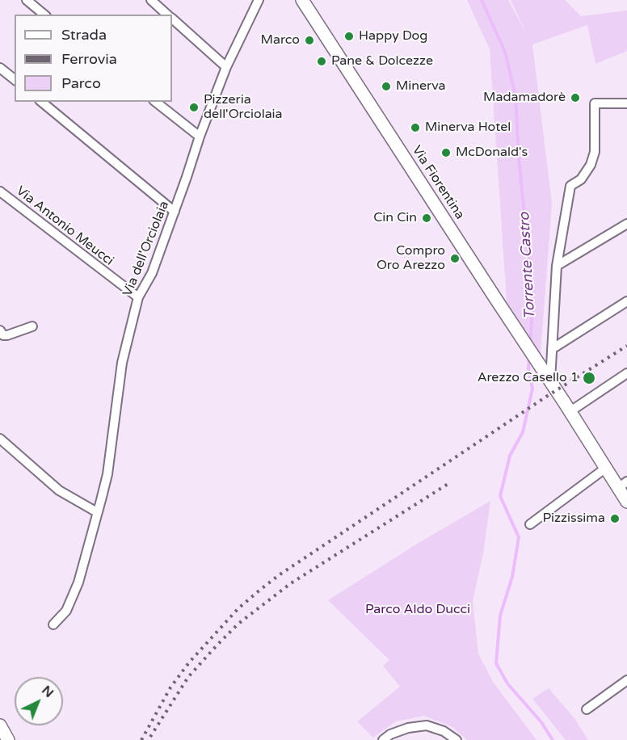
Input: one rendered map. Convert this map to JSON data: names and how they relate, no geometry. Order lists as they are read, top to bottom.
{
  "streets": {
    "main road": ["Via Fiorentina"],
    "street": ["Via Antonio Meucci", "Via dell'Orciolaia"]
  },
  "crossings": [
    ["Via Antonio Meucci", "Via dell'Orciolaia"]
  ],
  "water": ["Torrente Castro"],
  "parks": ["Parco Aldo Ducci"],
  "places": [
    "Happy Dog",
    "Marco",
    "Pane & Dolcezze",
    "Minerva",
    "Madamadorè",
    "Pizzeria dell'Orciolaia",
    "Minerva Hotel",
    "McDonald's",
    "Cin Cin",
    "Compro Oro Arezzo",
    "Arezzo Casello 1",
    "Pizzissima"
  ],
  "legend": ["Strada", "Ferrovia", "Parco"],
  "north": "top right"
}
